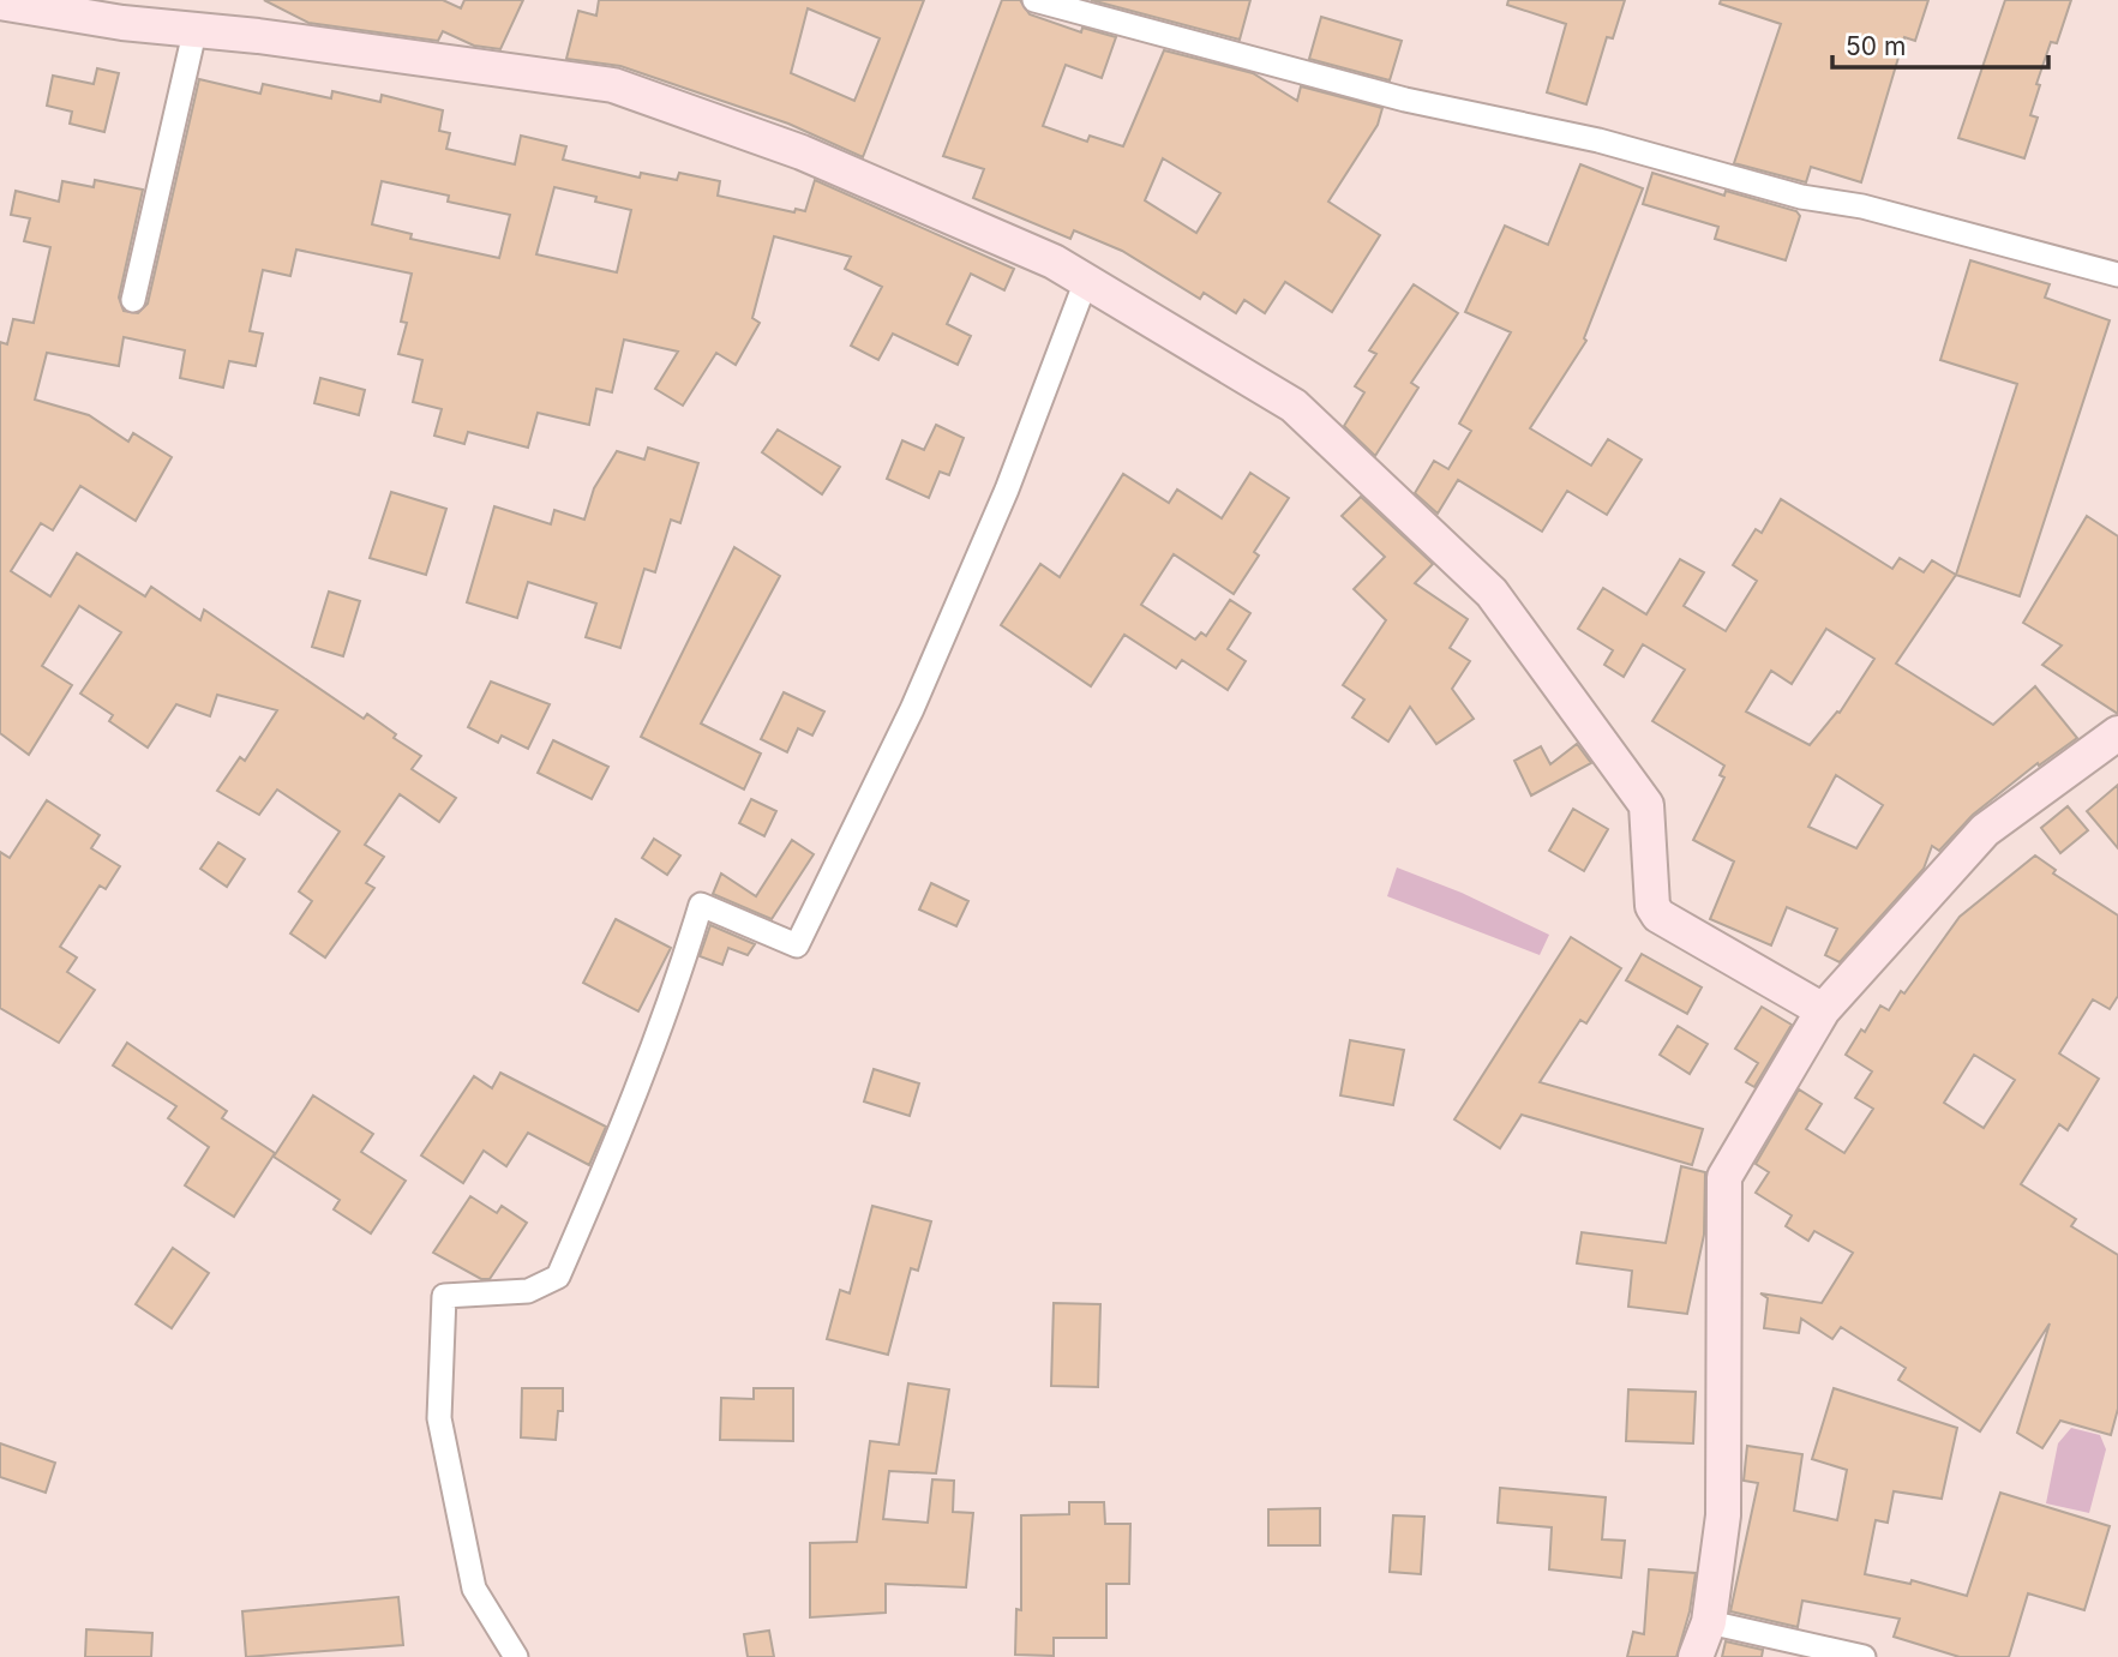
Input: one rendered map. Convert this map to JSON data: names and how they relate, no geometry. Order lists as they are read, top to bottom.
{
  "scale_bar": "50 m"
}
